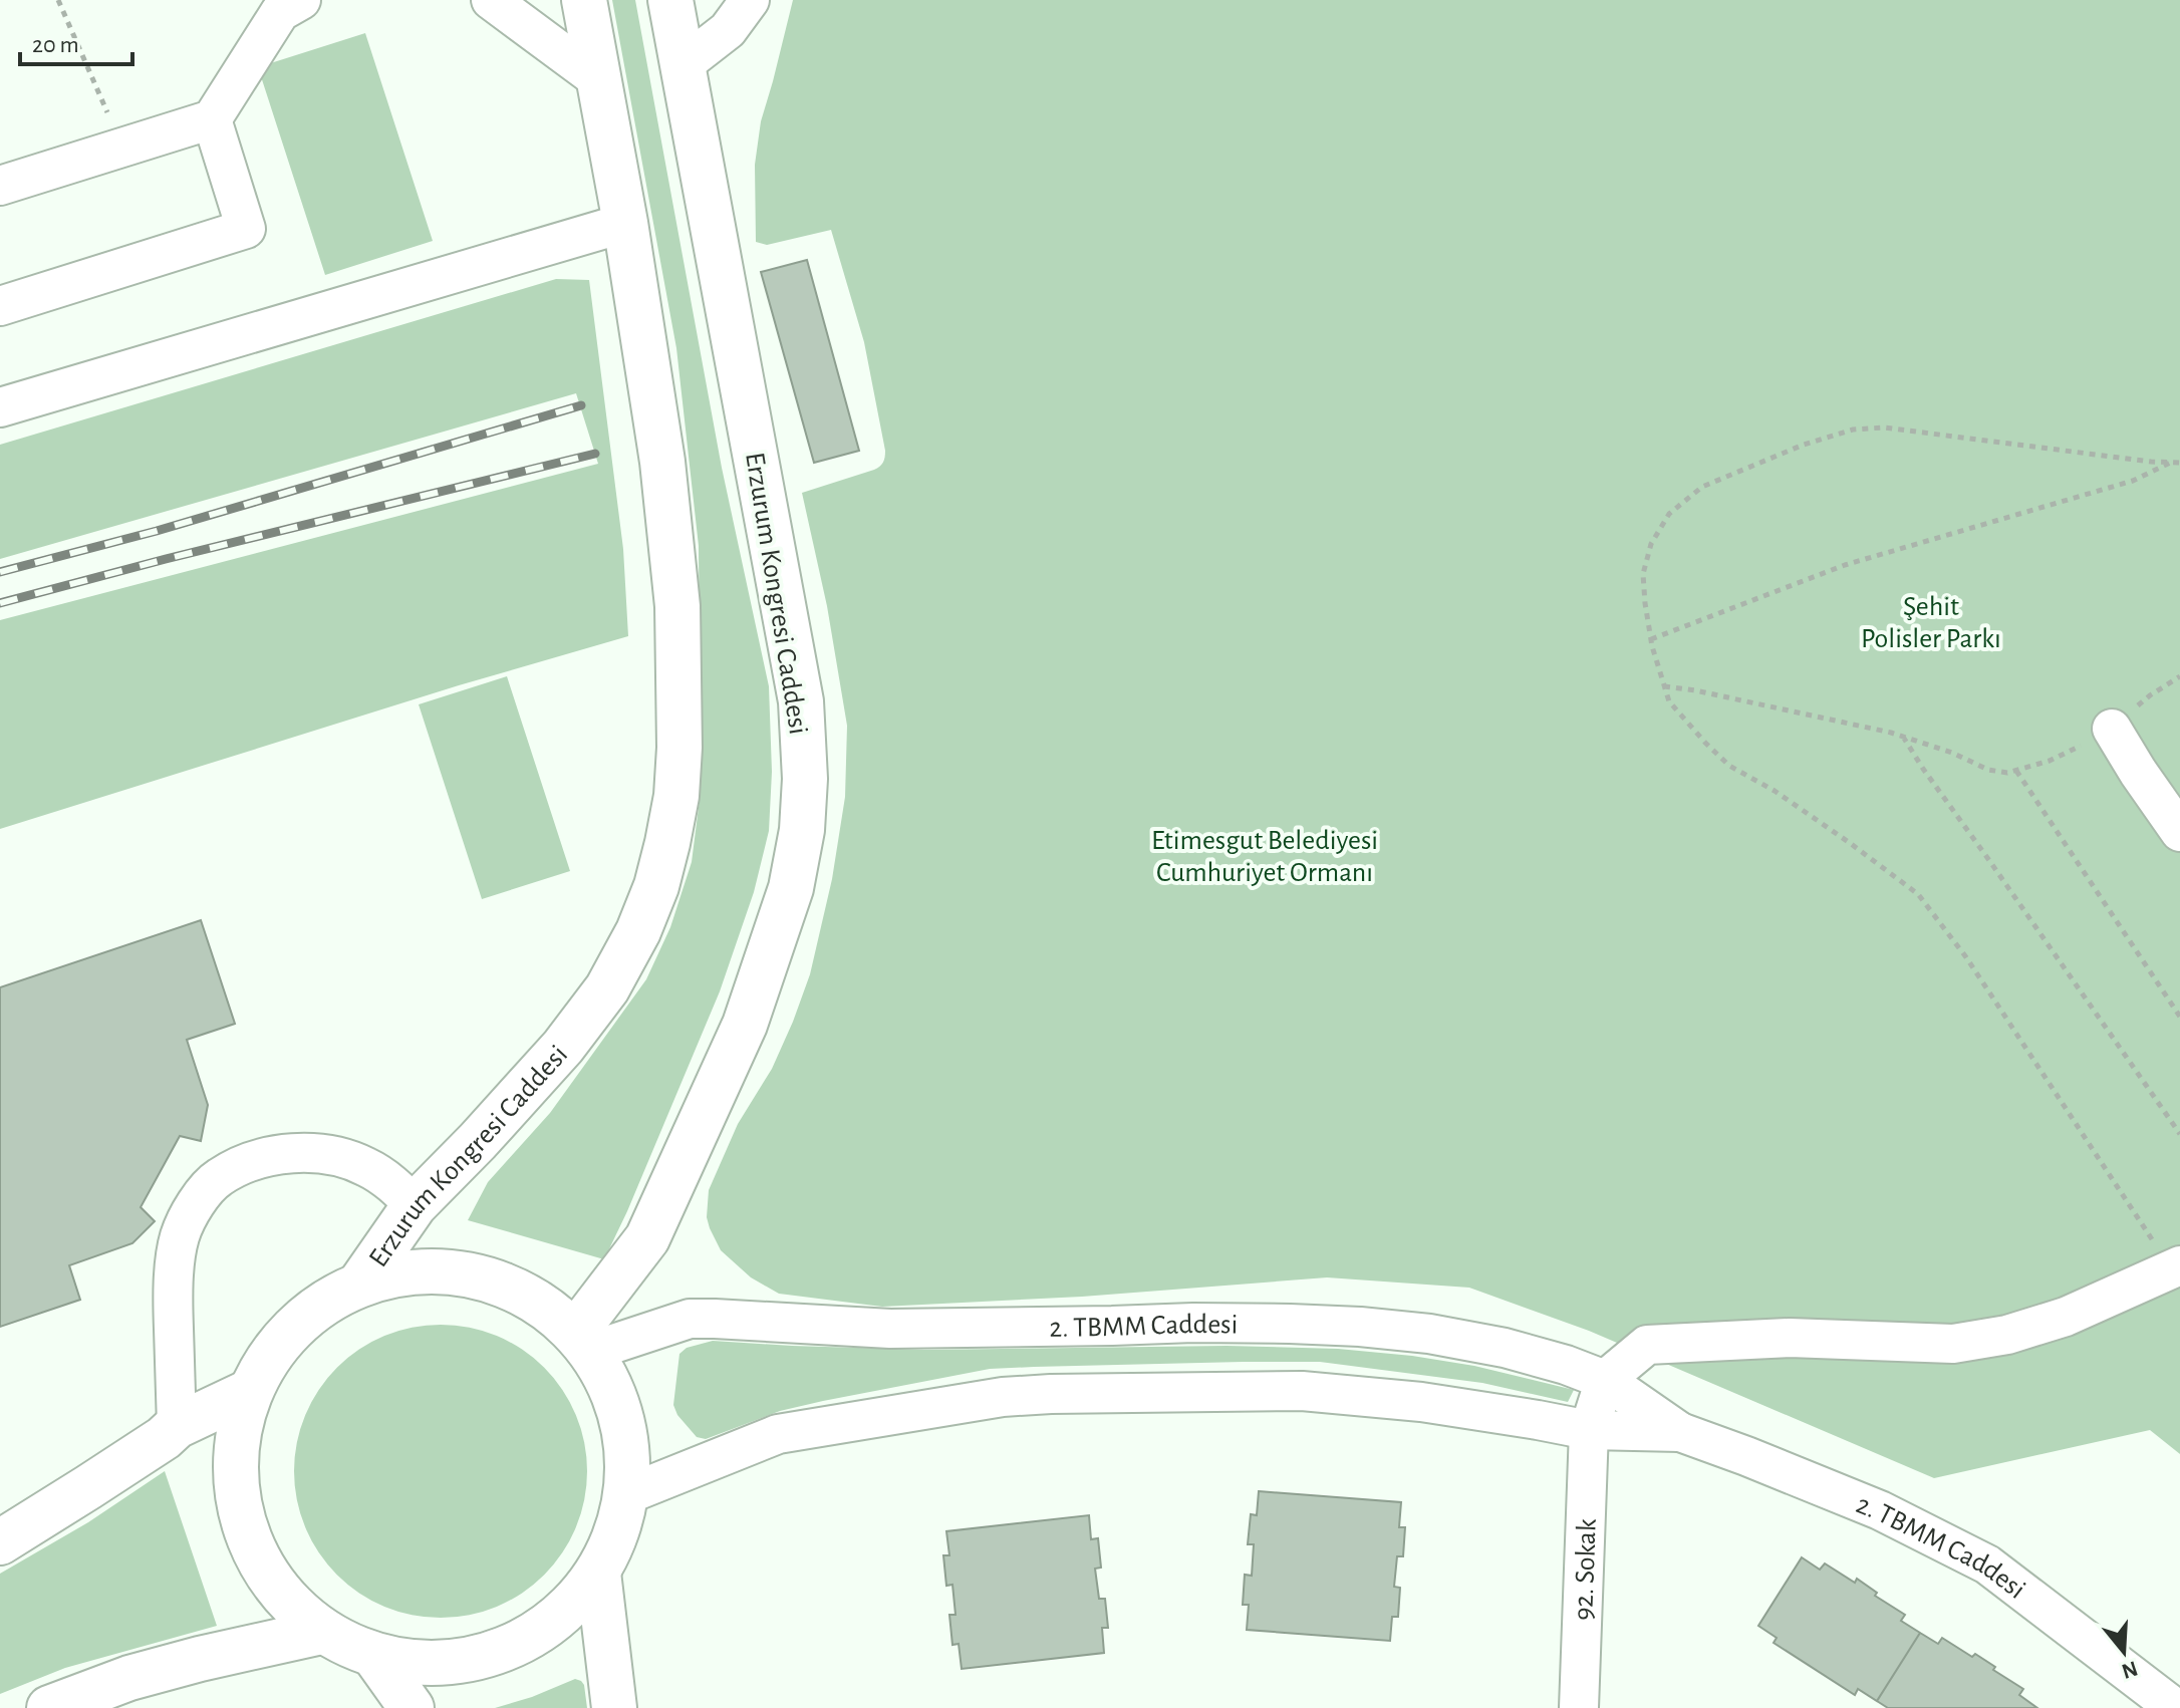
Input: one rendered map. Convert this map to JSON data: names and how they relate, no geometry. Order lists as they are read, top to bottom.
{
  "streets": {
    "main road": ["Erzurum Kongresi Caddesi"],
    "street": ["2. TBMM Caddesi", "92. Sokak"]
  },
  "crossings": [
    ["Erzurum Kongresi Caddesi", "2. TBMM Caddesi"],
    ["2. TBMM Caddesi", "92. Sokak"]
  ],
  "parks": ["Şehit Polisler Parkı", "Etimesgut Belediyesi Cumhuriyet Ormanı"],
  "scale_bar": "20 m",
  "north": "bottom"
}
